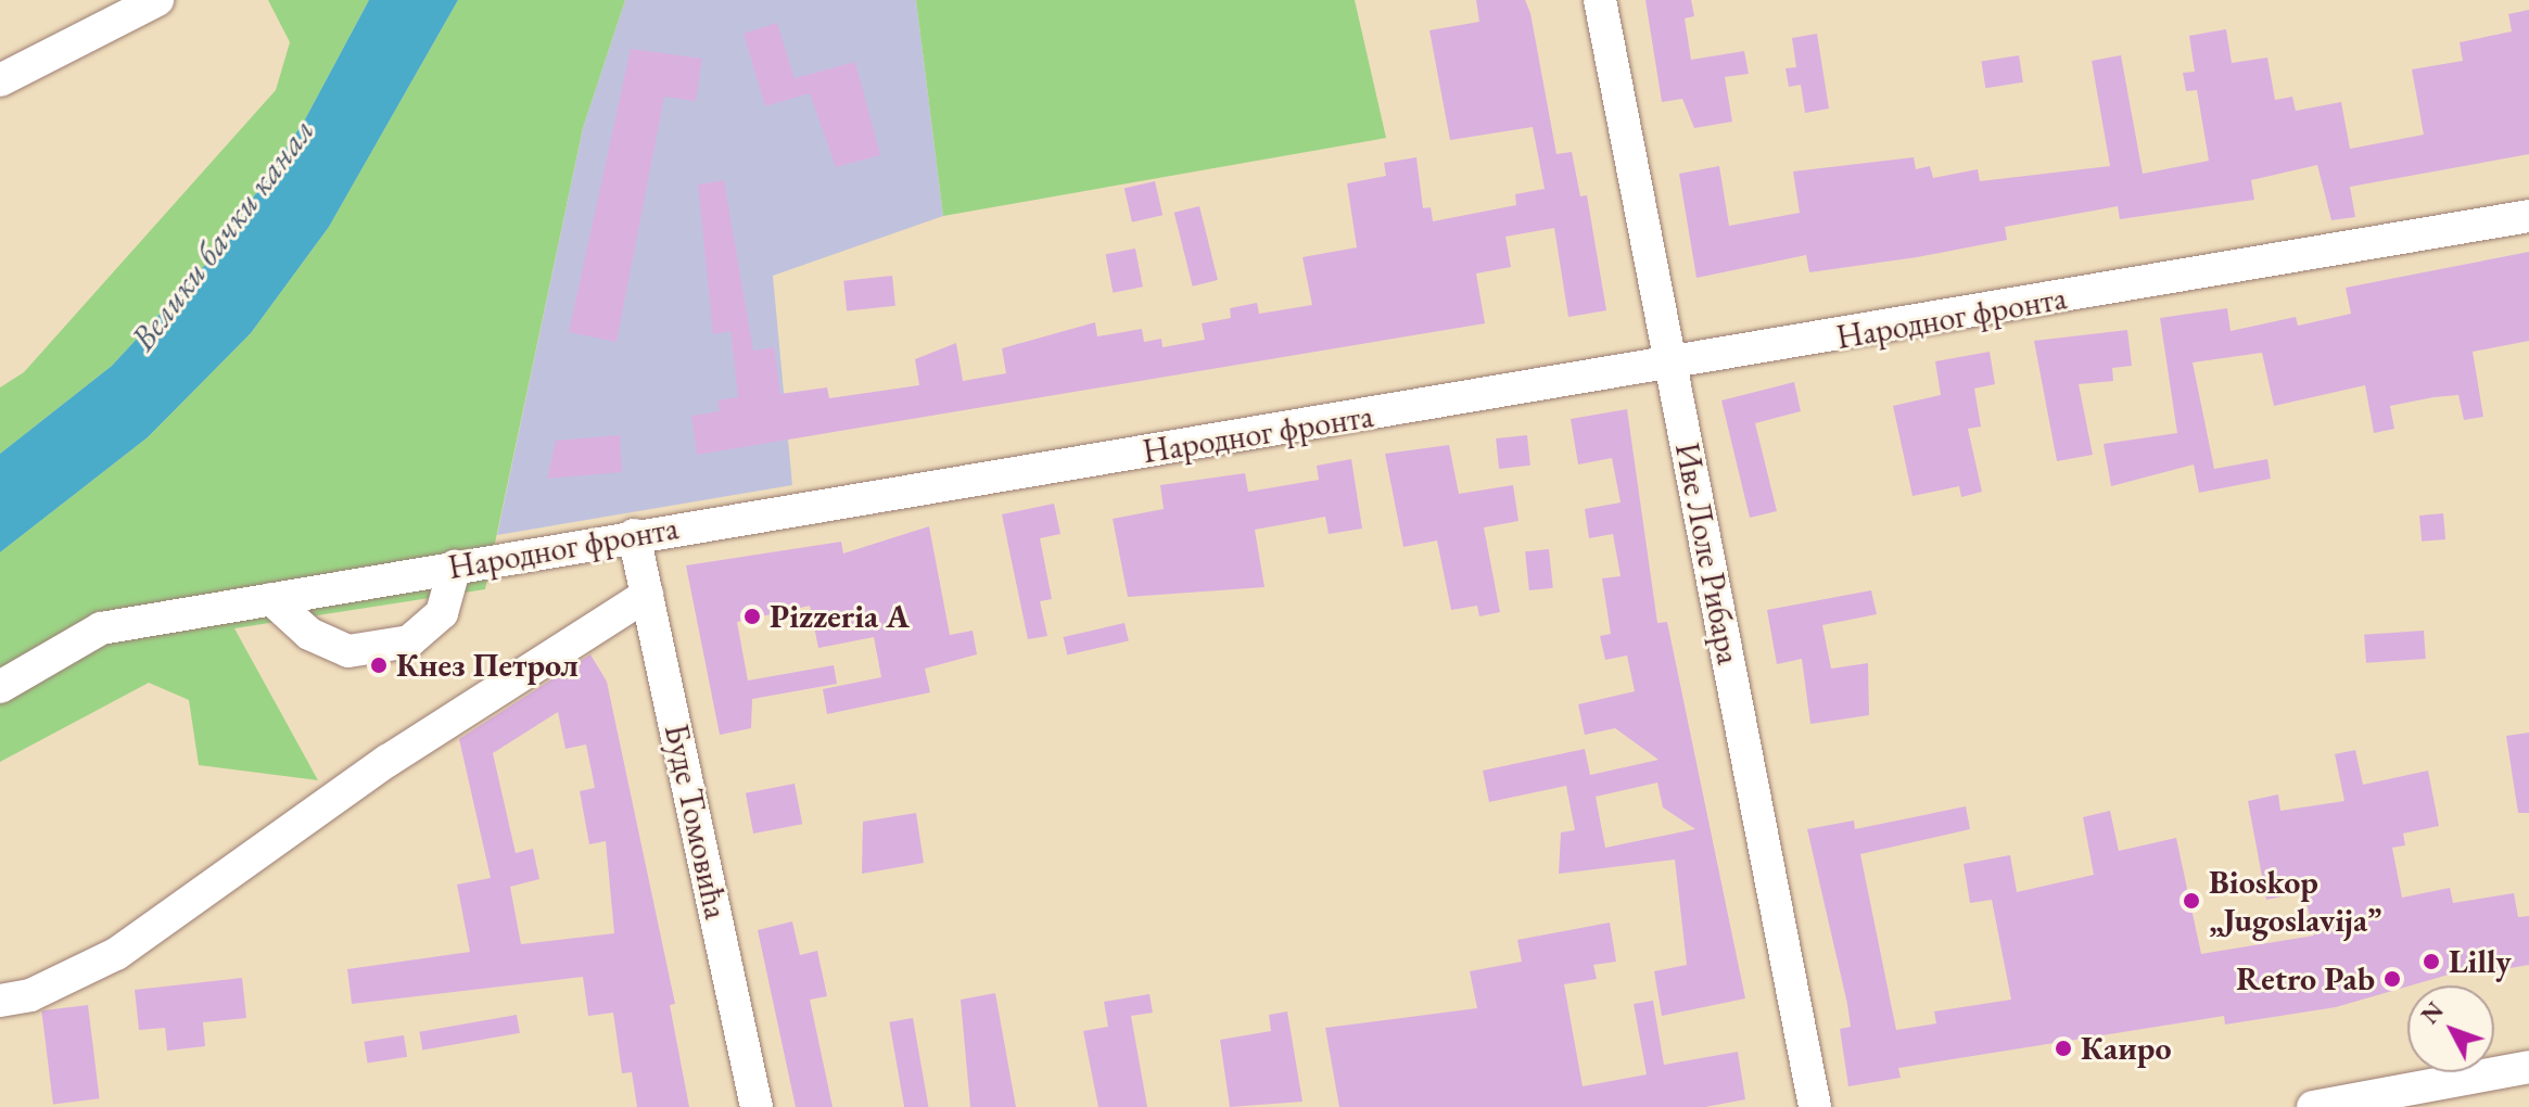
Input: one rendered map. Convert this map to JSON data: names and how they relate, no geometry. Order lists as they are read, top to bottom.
{
  "streets": {
    "street": ["Народног фронта", "Иве Лоле Рибара", "Буде Томовића"]
  },
  "crossings": [
    ["Народног фронта", "Иве Лоле Рибара"],
    ["Народног фронта", "Буде Томовића"]
  ],
  "water": ["Велики бачки канал"],
  "places": [
    "Pizzeria A",
    "Кнез Петрол",
    "Bioskop „Jugoslavija”",
    "Lilly",
    "Retro Pab",
    "Каиро"
  ],
  "north": "top left"
}
